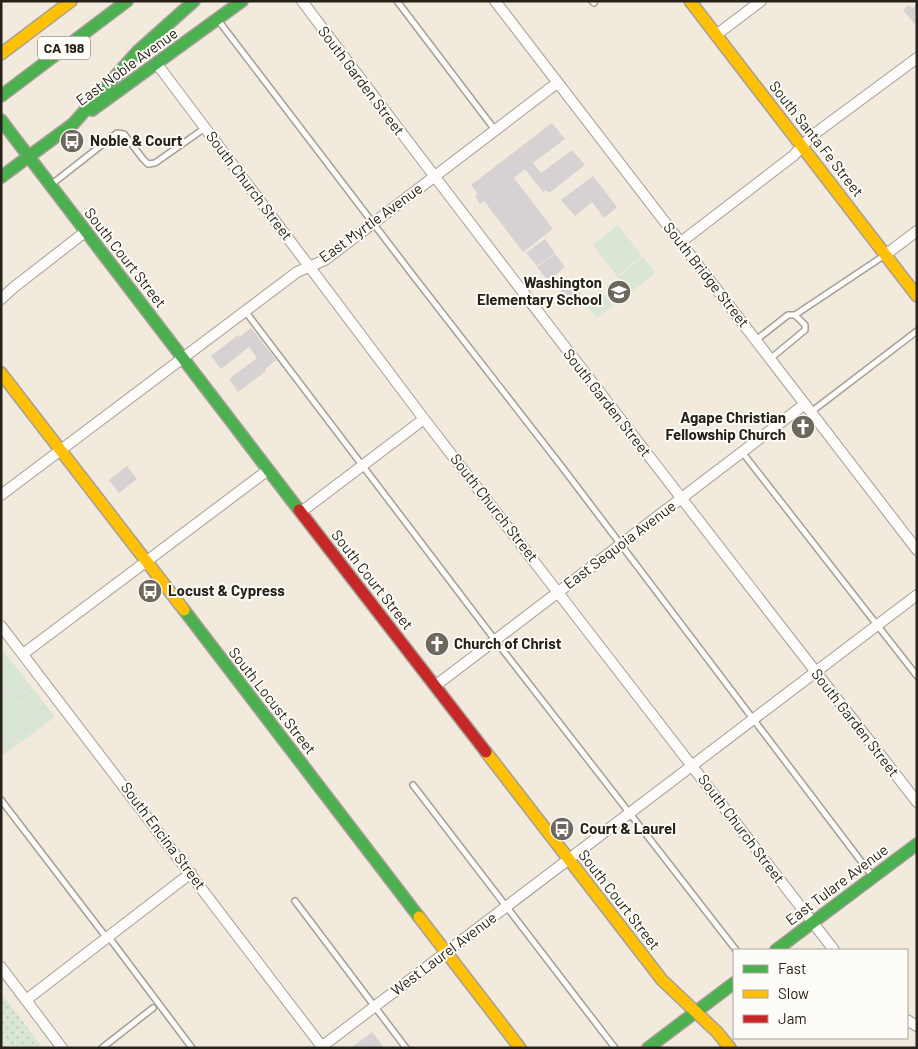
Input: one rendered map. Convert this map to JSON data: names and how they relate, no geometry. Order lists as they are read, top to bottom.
{
  "streets": {
    "main road": [
      "CA 198",
      "East Noble Avenue",
      "South Santa Fe Street",
      "South Court Street",
      "South Locust Street",
      "East Tulare Avenue"
    ],
    "street": [
      "South Garden Street",
      "South Church Street",
      "East Myrtle Avenue",
      "South Bridge Street",
      "East Sequoia Avenue",
      "South Encina Street",
      "West Laurel Avenue"
    ]
  },
  "crossings": [
    ["East Noble Avenue", "South Church Street"],
    ["East Noble Avenue", "South Court Street"],
    ["South Garden Street", "East Myrtle Avenue"],
    ["South Garden Street", "East Sequoia Avenue"],
    ["South Garden Street", "West Laurel Avenue"],
    ["South Church Street", "East Myrtle Avenue"],
    ["South Church Street", "East Sequoia Avenue"],
    ["South Church Street", "East Tulare Avenue"],
    ["South Church Street", "West Laurel Avenue"],
    ["East Myrtle Avenue", "South Court Street"],
    ["East Myrtle Avenue", "South Bridge Street"],
    ["East Myrtle Avenue", "South Locust Street"],
    ["South Court Street", "East Sequoia Avenue"],
    ["South Court Street", "West Laurel Avenue"],
    ["South Bridge Street", "East Sequoia Avenue"],
    ["South Locust Street", "West Laurel Avenue"],
    ["South Encina Street", "West Laurel Avenue"]
  ],
  "places": {
    "bus stop": ["Noble & Court", "Locust & Cypress", "Court & Laurel"],
    "school or university": ["Washington Elementary School"],
    "church": ["Agape Christian Fellowship Church", "Church of Christ"]
  },
  "legend": ["Fast", "Slow", "Jam"]
}
